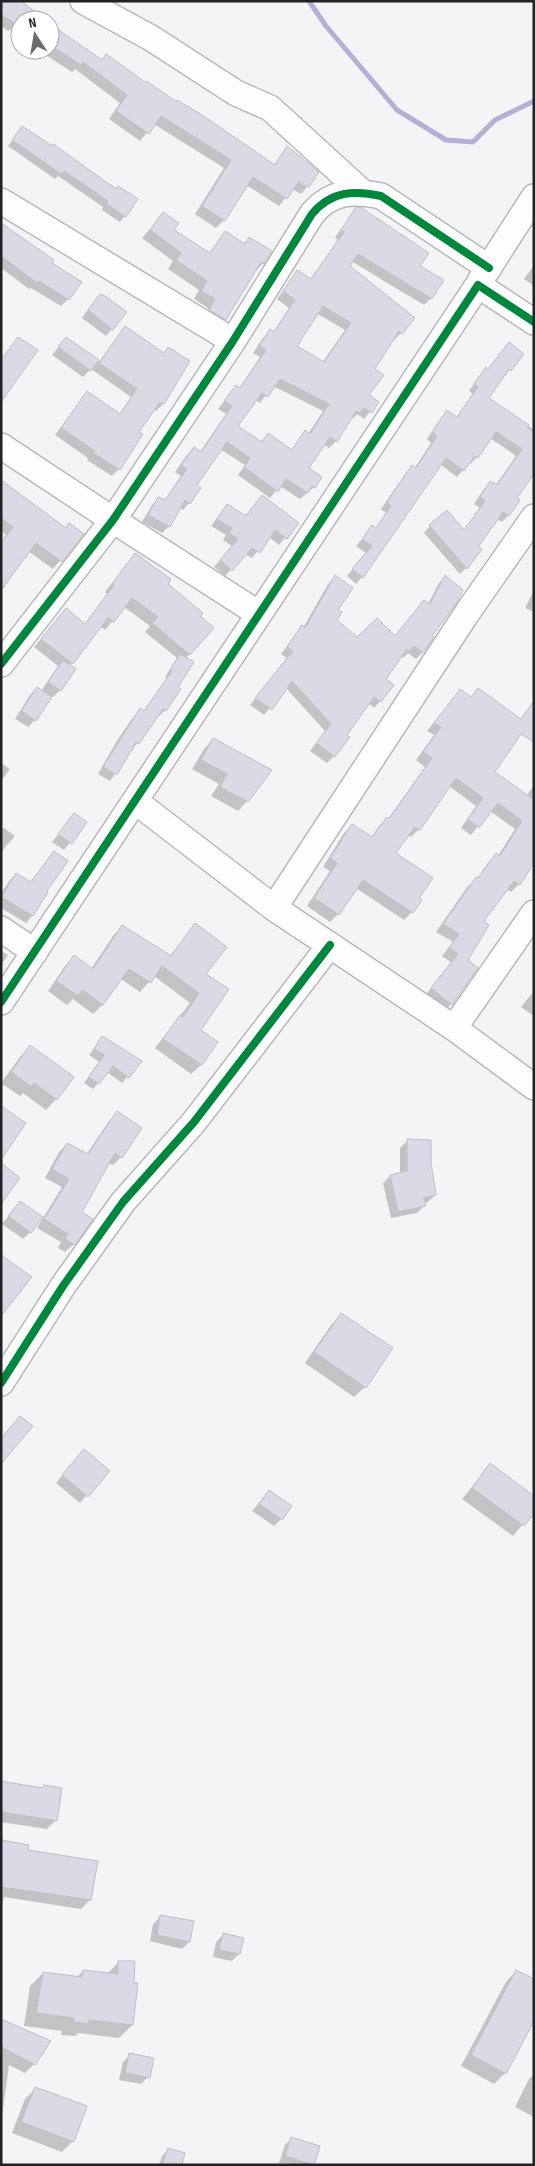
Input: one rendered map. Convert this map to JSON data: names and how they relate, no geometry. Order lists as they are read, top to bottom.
{
  "north": "top"
}
